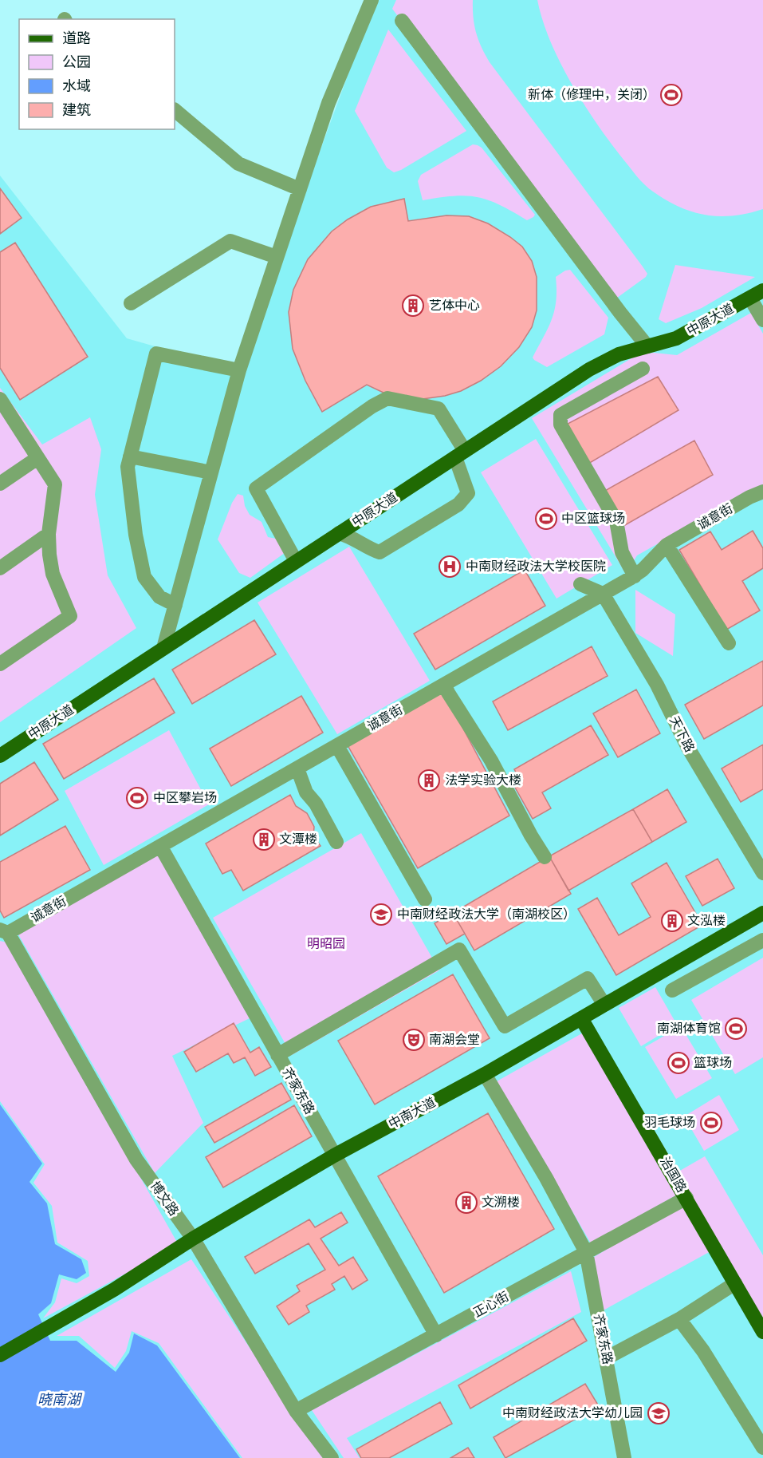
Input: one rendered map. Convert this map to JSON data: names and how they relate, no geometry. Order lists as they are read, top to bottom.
{
  "streets": {
    "main road": ["中原大道", "中南大道", "治国路"],
    "street": [
      "诚意街",
      "天下路",
      "齐家东路",
      "博文路",
      "正心街"
    ]
  },
  "crossings": [
    ["诚意街", "天下路"],
    ["诚意街", "齐家东路"],
    ["诚意街", "博文路"],
    ["齐家东路", "中南大道"],
    ["齐家东路", "正心街"],
    ["中南大道", "治国路"],
    ["中南大道", "博文路"],
    ["治国路", "正心街"],
    ["博文路", "正心街"]
  ],
  "water": ["晓南湖"],
  "parks": ["明昭园"],
  "places": {
    "sports": [
      "新体（修理中，关闭）",
      "中区篮球场",
      "中区攀岩场",
      "南湖体育馆",
      "篮球场",
      "羽毛球场"
    ],
    "building": [
      "艺体中心",
      "法学实验大楼",
      "文潭楼",
      "文泓楼",
      "文溯楼"
    ],
    "hospital": ["中南财经政法大学校医院"],
    "school or university": ["中南财经政法大学（南湖校区）", "中南财经政法大学幼儿园"],
    "theatre": ["南湖会堂"]
  },
  "legend": [
    "道路",
    "公园",
    "水域",
    "建筑"
  ]
}
